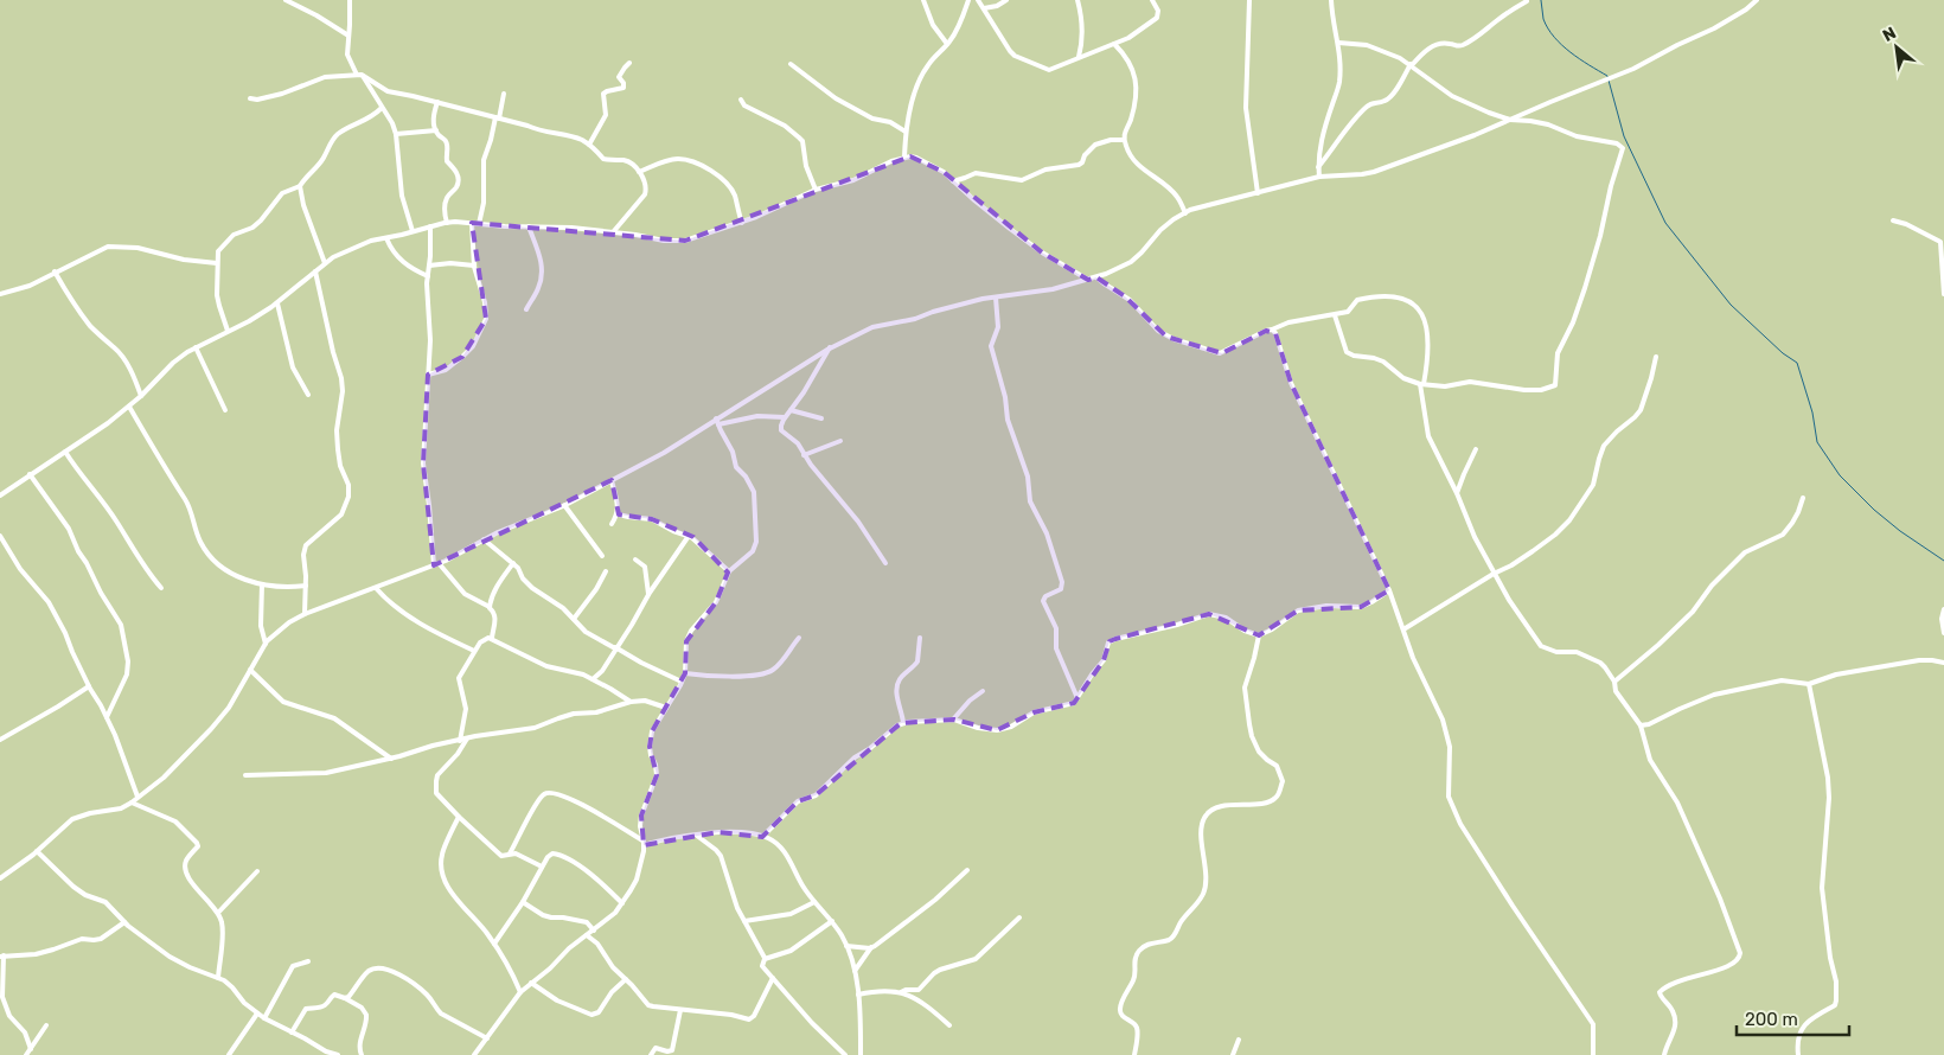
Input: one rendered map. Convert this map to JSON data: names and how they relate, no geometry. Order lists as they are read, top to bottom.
{
  "scale_bar": "200 m",
  "north": "top left"
}
